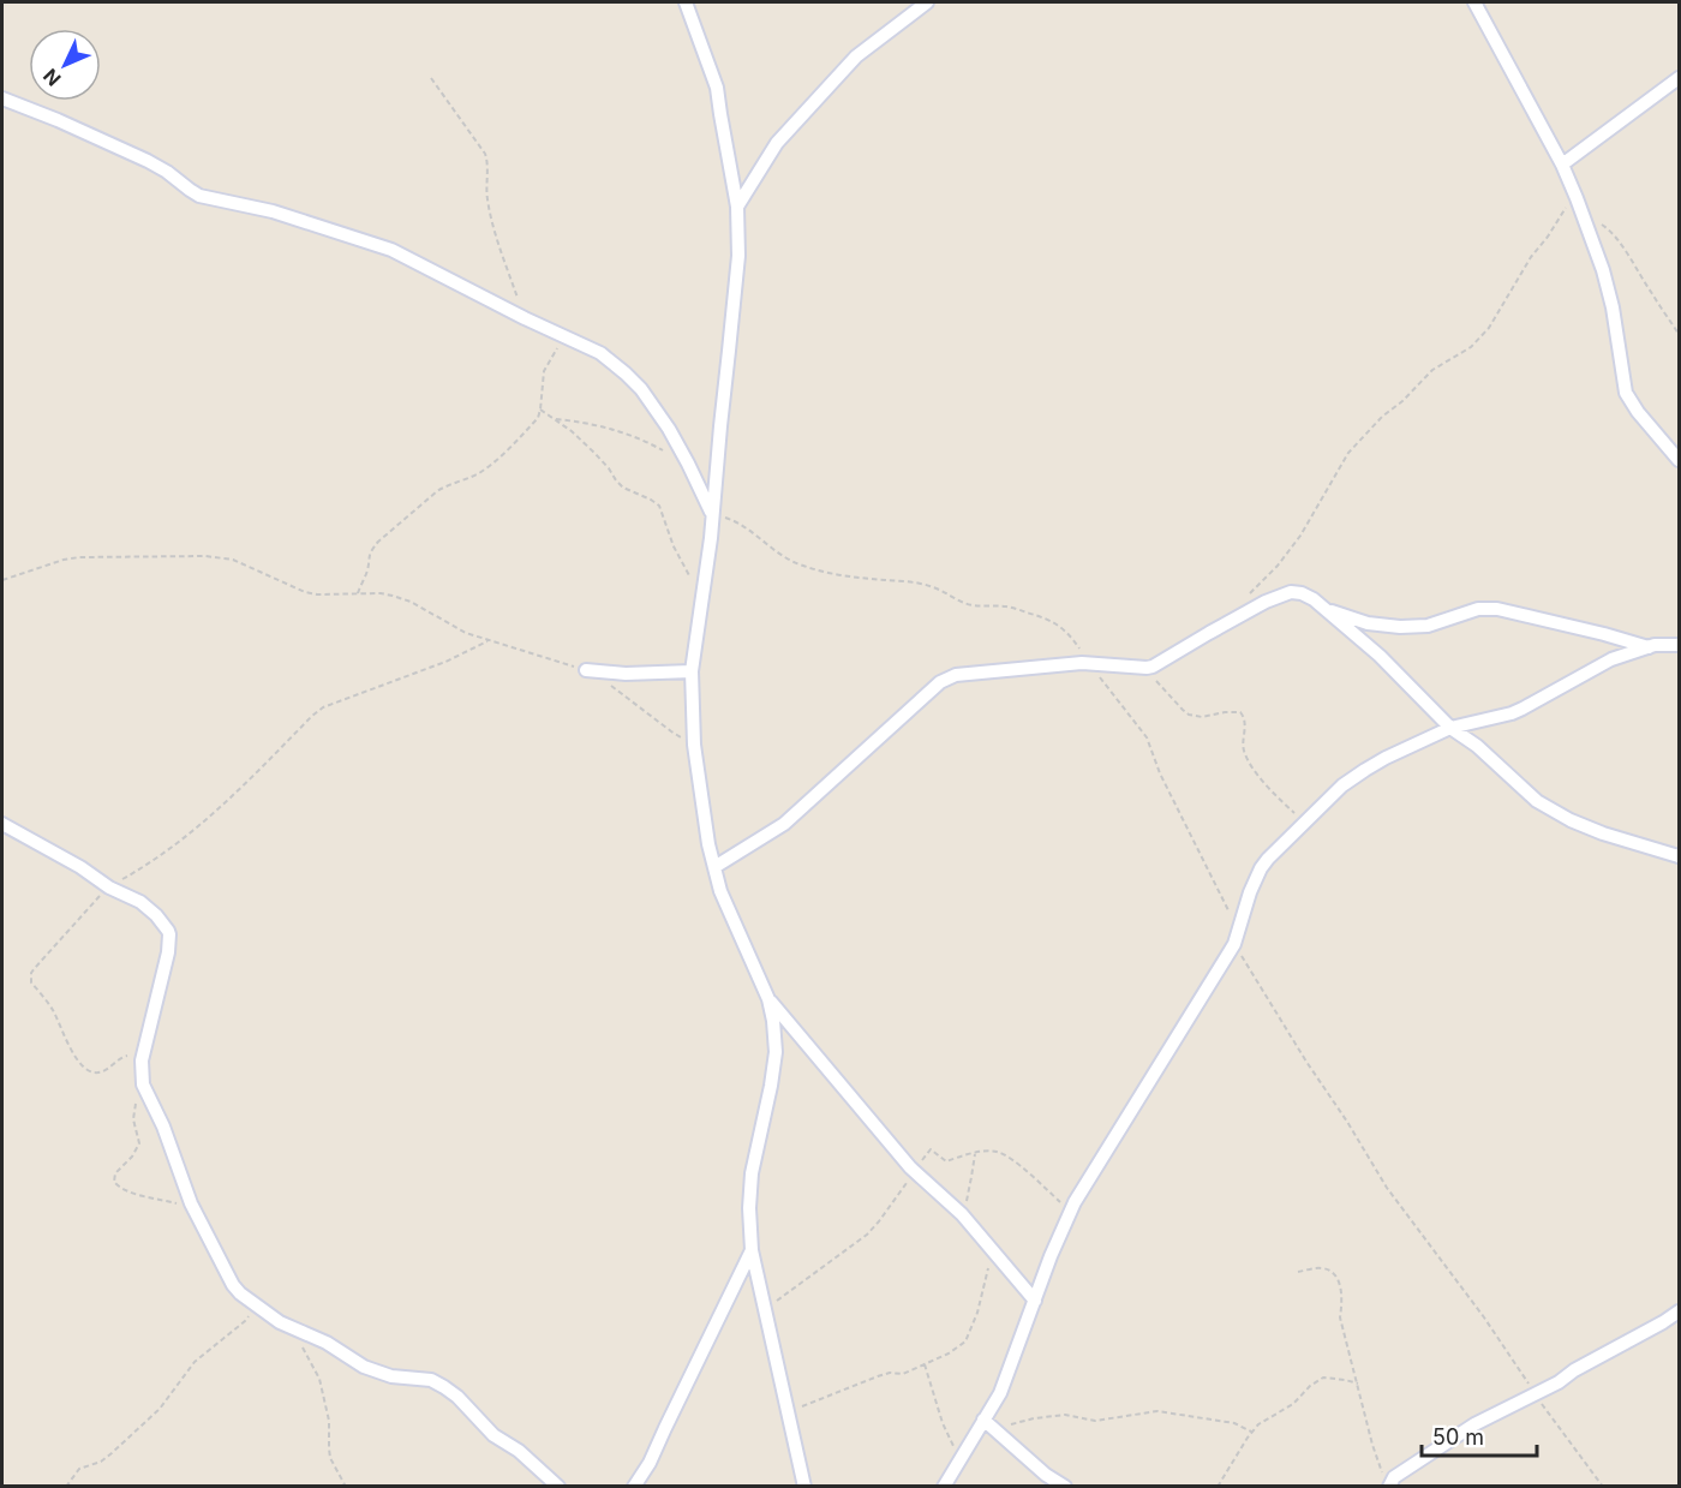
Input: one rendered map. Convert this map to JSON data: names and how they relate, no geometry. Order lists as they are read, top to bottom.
{
  "scale_bar": "50 m",
  "north": "bottom left"
}
